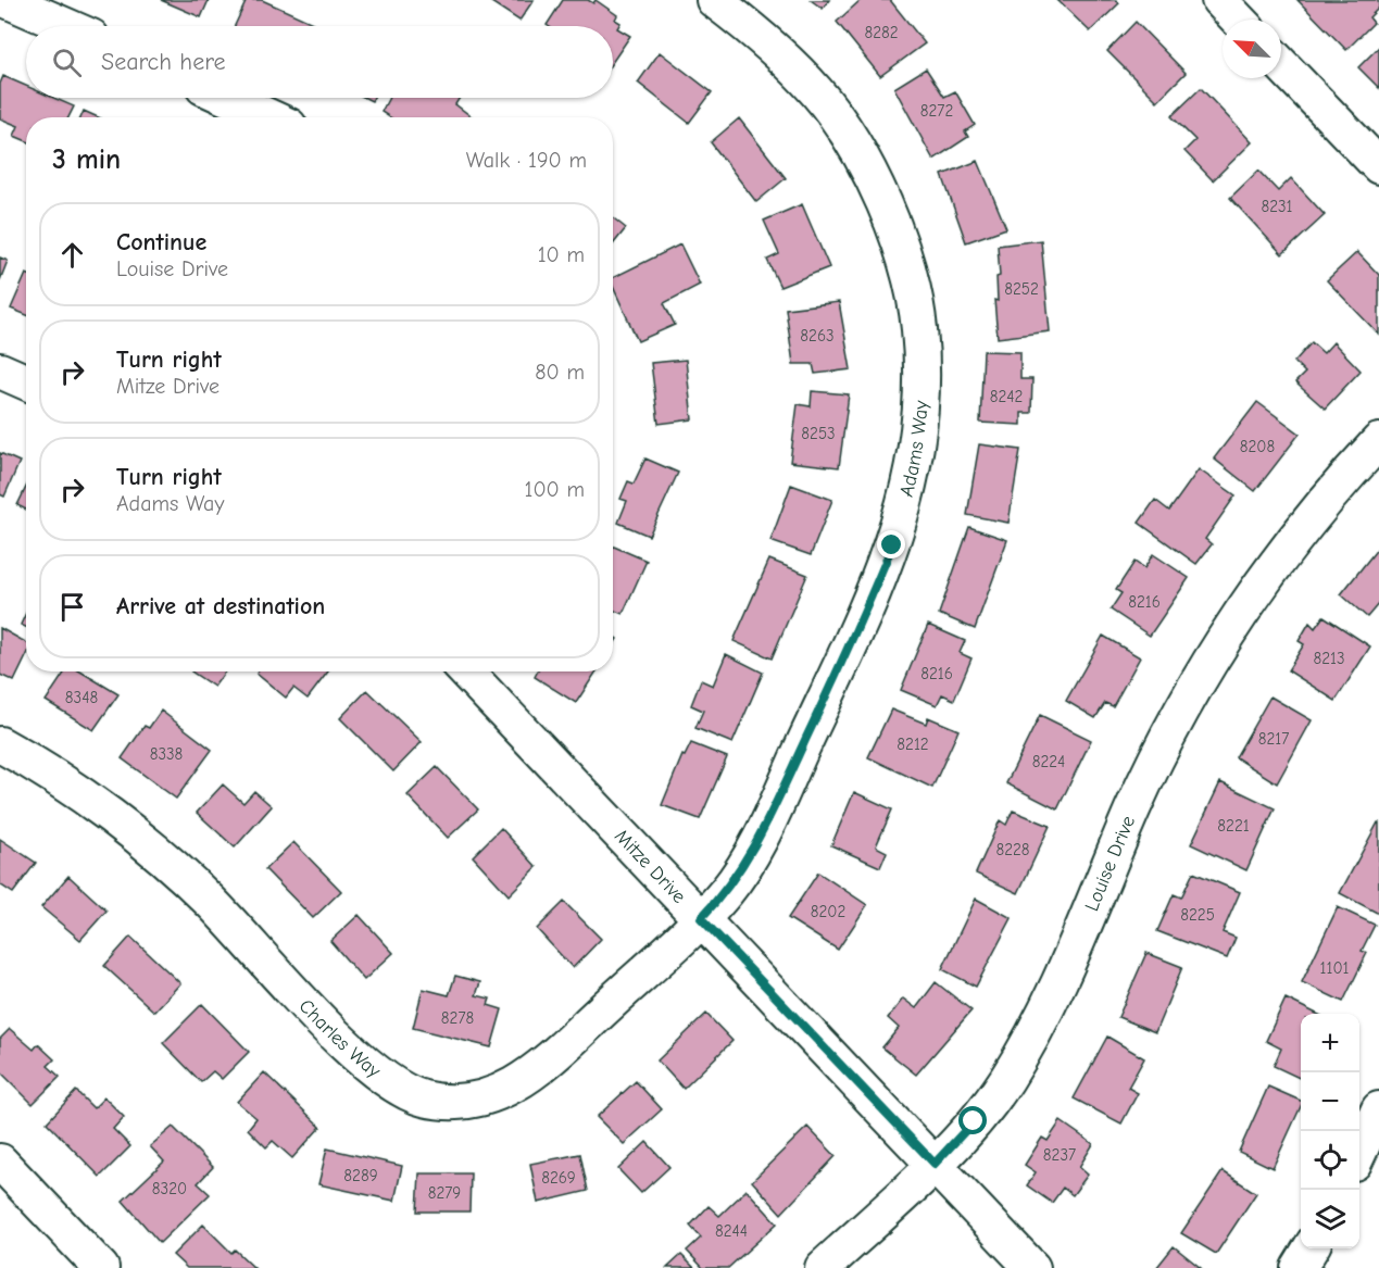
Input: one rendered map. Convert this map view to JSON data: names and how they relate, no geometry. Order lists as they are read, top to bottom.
{
  "streets": {
    "street": [
      "Adams Way",
      "Louise Drive",
      "Mitze Drive",
      "Charles Way"
    ]
  },
  "crossings": [
    ["Adams Way", "Mitze Drive"],
    ["Adams Way", "Charles Way"],
    ["Louise Drive", "Mitze Drive"],
    ["Mitze Drive", "Charles Way"]
  ],
  "house_numbers": [
    "8282",
    "8272",
    "8231",
    "8252",
    "8263",
    "8242",
    "8253",
    "8208",
    "8216",
    "8213",
    "8216",
    "8348",
    "8217",
    "8212",
    "8338",
    "8224",
    "8221",
    "8228",
    "8202",
    "8225",
    "1101",
    "8278",
    "8237",
    "8289",
    "8269",
    "8320",
    "8279",
    "8244"
  ],
  "north": "top left",
  "page": {
    "search": "Search here",
    "heading": ["3 min", "Walk · 190 m"],
    "list": [
      ["Continue", "Louise Drive", "10 m"],
      ["Turn right", "Mitze Drive", "80 m"],
      ["Turn right", "Adams Way", "100 m"],
      "Arrive at destination"
    ],
    "map_buttons": ["+", "−"]
  }
}
